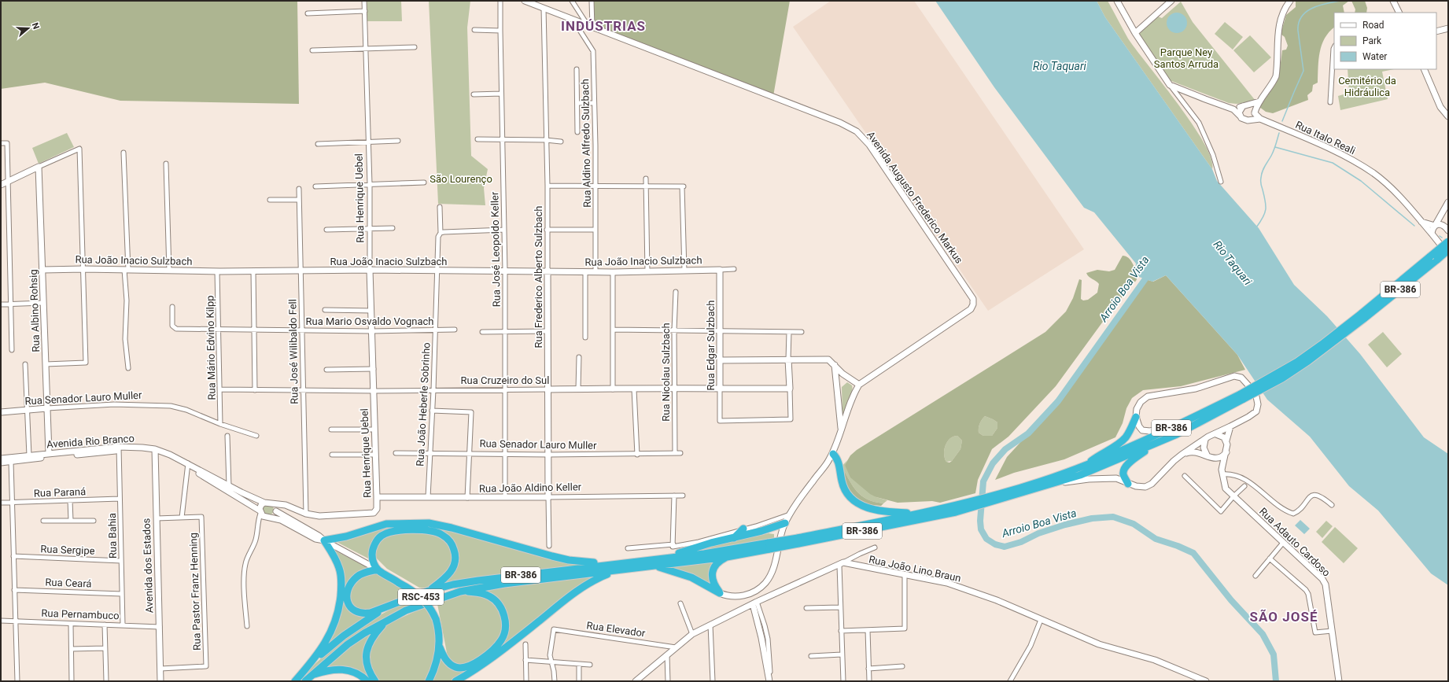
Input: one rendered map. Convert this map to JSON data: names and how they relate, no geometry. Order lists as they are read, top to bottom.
{
  "streets": {
    "highway": ["BR-386", "RSC-453"],
    "street": [
      "Rua Italo Reali",
      "Rua Aldino Alfredo Sulzbach",
      "Avenida Augusto Frederico Markus",
      "Rua Henrique Uebel",
      "Rua José Leopoldo Keller",
      "Rua João Inacio Sulzbach",
      "Rua Frederico Alberto Sulzbach",
      "Rua Albino Rohsig",
      "Rua Mario Osvaldo Vognach",
      "Rua Edgar Sulzbach",
      "Rua Mário Edvino Kilpp",
      "Rua José Wilibaldo Fell",
      "Rua Nicolau Sulzbach",
      "Rua Cruzeiro do Sul",
      "Rua Senador Lauro Muller",
      "Rua João Heberle Sobrinho",
      "Avenida Rio Branco",
      "Rua João Aldino Keller",
      "Rua Paraná",
      "Rua Bahia",
      "Rua Adauto Cardoso",
      "Rua Sergipe",
      "Avenida dos Estados",
      "Rua João Lino Braun",
      "Rua Ceará",
      "Rua Pastor Franz Henning",
      "Rua Pernambuco",
      "Rua Elevador"
    ]
  },
  "crossings": [
    ["Rua Aldino Alfredo Sulzbach", "Avenida Augusto Frederico Markus"],
    ["Rua Aldino Alfredo Sulzbach", "Rua João Inacio Sulzbach"],
    ["Avenida Augusto Frederico Markus", "Rua Frederico Alberto Sulzbach"],
    ["Rua Henrique Uebel", "Rua João Inacio Sulzbach"],
    ["Rua Henrique Uebel", "Rua Mario Osvaldo Vognach"],
    ["Rua Henrique Uebel", "Rua José Wilibaldo Fell"],
    ["Rua Henrique Uebel", "Rua Cruzeiro do Sul"],
    ["Rua Henrique Uebel", "Rua João Aldino Keller"],
    ["Rua José Leopoldo Keller", "Rua João Inacio Sulzbach"],
    ["Rua José Leopoldo Keller", "Rua Cruzeiro do Sul"],
    ["Rua José Leopoldo Keller", "Rua Senador Lauro Muller"],
    ["Rua José Leopoldo Keller", "Rua João Aldino Keller"],
    ["Rua João Inacio Sulzbach", "Rua Frederico Alberto Sulzbach"],
    ["Rua João Inacio Sulzbach", "Rua Albino Rohsig"],
    ["Rua João Inacio Sulzbach", "Rua Edgar Sulzbach"],
    ["Rua João Inacio Sulzbach", "Rua Mário Edvino Kilpp"],
    ["Rua João Inacio Sulzbach", "Rua José Wilibaldo Fell"],
    ["Rua João Inacio Sulzbach", "Rua João Heberle Sobrinho"],
    ["Rua Frederico Alberto Sulzbach", "Rua Cruzeiro do Sul"],
    ["Rua Frederico Alberto Sulzbach", "Rua Senador Lauro Muller"],
    ["Rua Frederico Alberto Sulzbach", "Rua João Aldino Keller"],
    ["Rua Albino Rohsig", "Rua Senador Lauro Muller"],
    ["Rua Albino Rohsig", "Avenida Rio Branco"],
    ["Rua Mario Osvaldo Vognach", "Rua Mário Edvino Kilpp"],
    ["Rua Mario Osvaldo Vognach", "Rua José Wilibaldo Fell"],
    ["Rua Mario Osvaldo Vognach", "Rua João Heberle Sobrinho"],
    ["Rua Edgar Sulzbach", "Rua Cruzeiro do Sul"],
    ["Rua Mário Edvino Kilpp", "Rua Cruzeiro do Sul"],
    ["Rua Mário Edvino Kilpp", "Rua Senador Lauro Muller"],
    ["Rua José Wilibaldo Fell", "Rua Cruzeiro do Sul"],
    ["Rua Nicolau Sulzbach", "Rua Cruzeiro do Sul"],
    ["Rua Nicolau Sulzbach", "Rua Senador Lauro Muller"],
    ["Rua Cruzeiro do Sul", "Rua João Heberle Sobrinho"],
    ["Rua Senador Lauro Muller", "Rua João Heberle Sobrinho"],
    ["Rua João Heberle Sobrinho", "Rua João Aldino Keller"],
    ["Avenida Rio Branco", "Rua Bahia"],
    ["Avenida Rio Branco", "Avenida dos Estados"],
    ["Rua Paraná", "Rua Bahia"],
    ["Rua Bahia", "Rua Sergipe"],
    ["Rua Bahia", "Rua Ceará"],
    ["Rua Bahia", "Rua Pernambuco"],
    ["Avenida dos Estados", "Rua Pastor Franz Henning"],
    ["Avenida dos Estados", "Rua Pernambuco"]
  ],
  "districts": ["INDÚSTRIAS", "SÃO JOSÉ"],
  "water": ["Rio Taquari", "Arroio Boa Vista"],
  "parks": ["Parque Ney Santos Arruda", "Cemitério da Hidráulica", "São Lourenço"],
  "legend": ["Road", "Park", "Water"],
  "north": "right"
}
